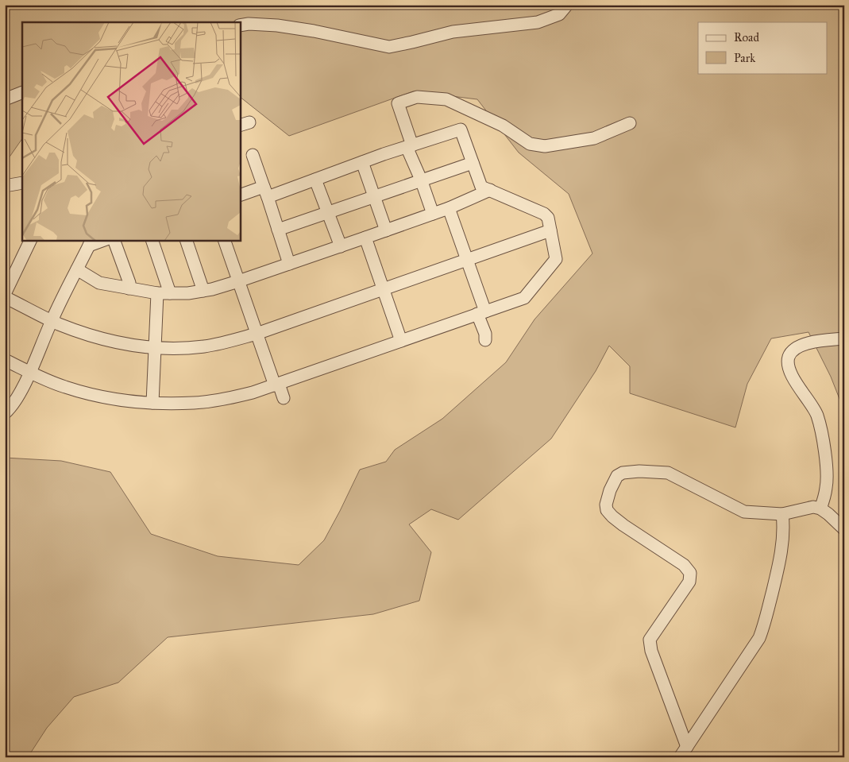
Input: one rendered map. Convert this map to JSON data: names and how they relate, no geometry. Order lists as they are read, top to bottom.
{
  "legend": ["Road", "Park"]
}
